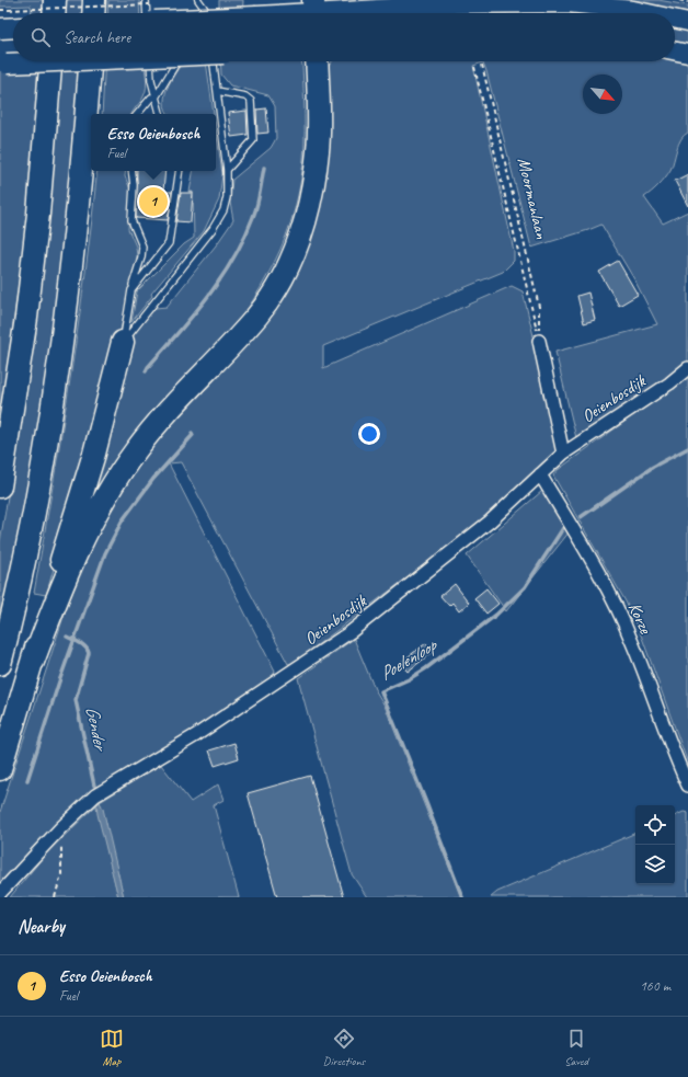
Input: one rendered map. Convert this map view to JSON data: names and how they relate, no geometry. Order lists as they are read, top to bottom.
{
  "streets": {
    "street": ["Oeienbosdijk", "Korze"],
    "path": ["Moormanlaan"]
  },
  "crossings": [
    ["Oeienbosdijk", "Korze"]
  ],
  "water": ["Poelenloop", "Gender"],
  "north": "bottom right",
  "page": {
    "search": "Search here",
    "popup": ["Esso Oeienbosch", "Fuel"],
    "pins": "1",
    "heading": "Nearby",
    "list": [
      {
        "mark": "1",
        "name": "Esso Oeienbosch",
        "note": "Fuel",
        "value": "160 m"
      }
    ],
    "nav": ["Map", "Directions", "Saved"]
  }
}
